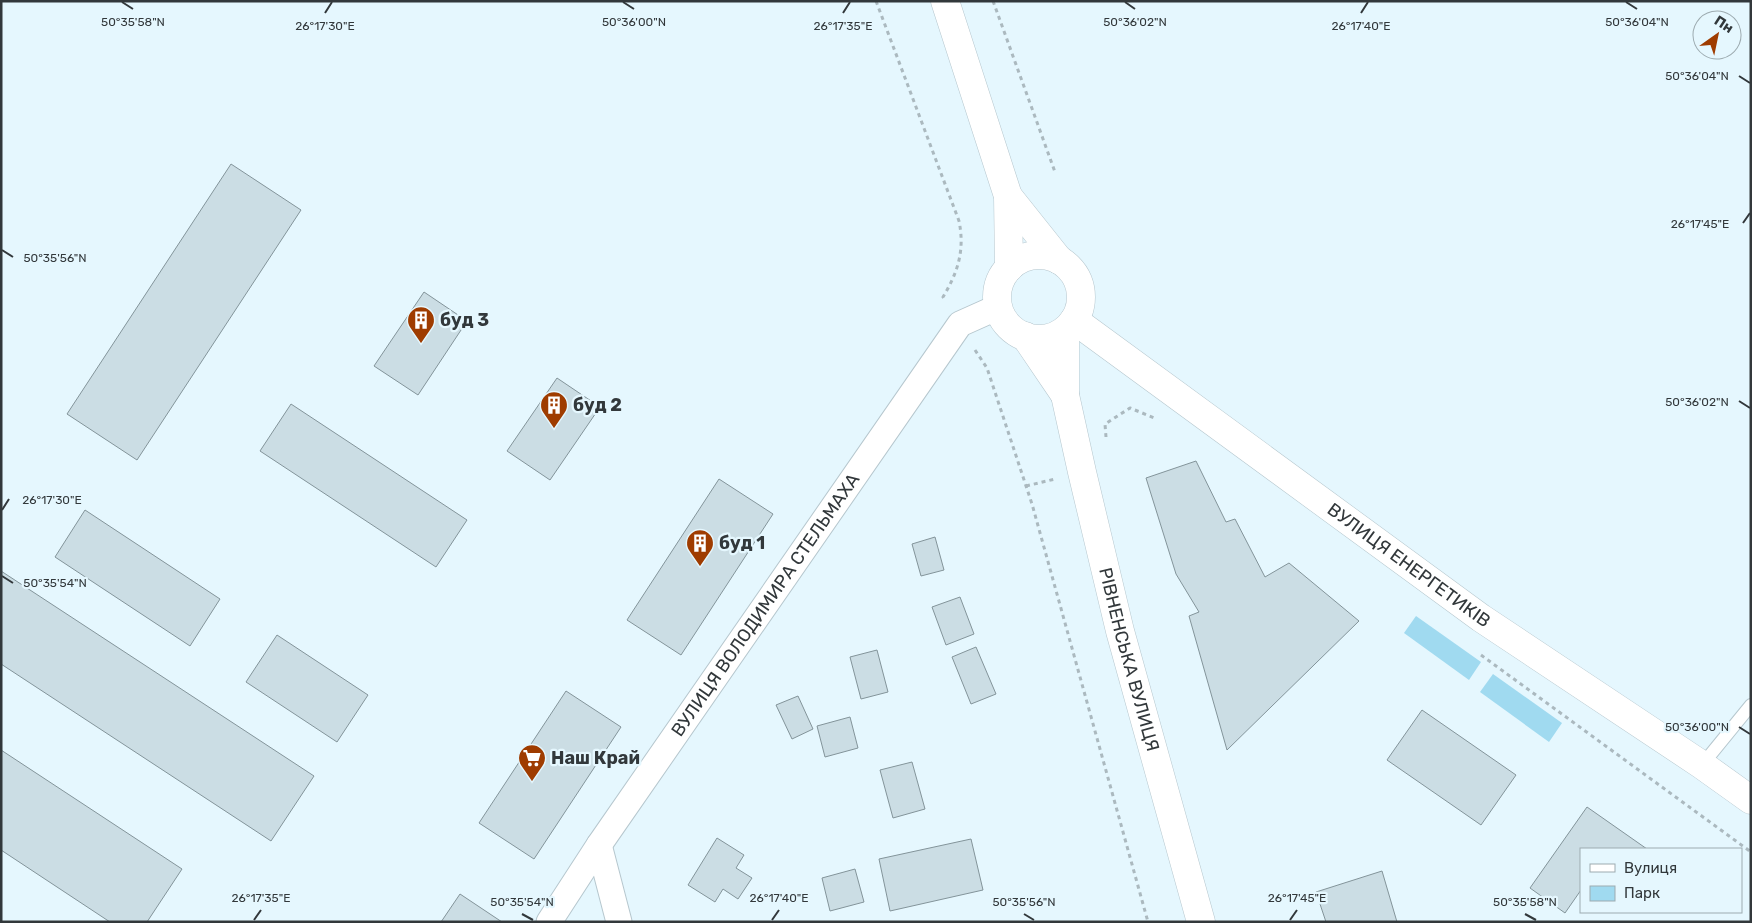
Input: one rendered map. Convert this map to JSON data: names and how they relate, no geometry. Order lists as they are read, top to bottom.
{
  "streets": {
    "main road": ["ВУЛИЦЯ ЕНЕРГЕТИКІВ", "РІВНЕНСЬКА ВУЛИЦЯ"],
    "street": ["ВУЛИЦЯ ВОЛОДИМИРА СТЕЛЬМАХА"]
  },
  "crossings": [
    ["ВУЛИЦЯ ЕНЕРГЕТИКІВ", "ВУЛИЦЯ ВОЛОДИМИРА СТЕЛЬМАХА"]
  ],
  "places": {
    "building": ["буд 3", "буд 2", "буд 1"],
    "supermarket": ["Наш Край"]
  },
  "legend": ["Вулиця", "Парк"],
  "north": "top right",
  "coordinates": [
    "50°35'58\"N",
    "50°36'00\"N",
    "50°36'02\"N",
    "50°36'04\"N",
    "26°17'30\"E",
    "26°17'35\"E",
    "26°17'40\"E",
    "26°17'45\"E",
    "50°35'56\"N",
    "50°35'54\"N"
  ]
}
